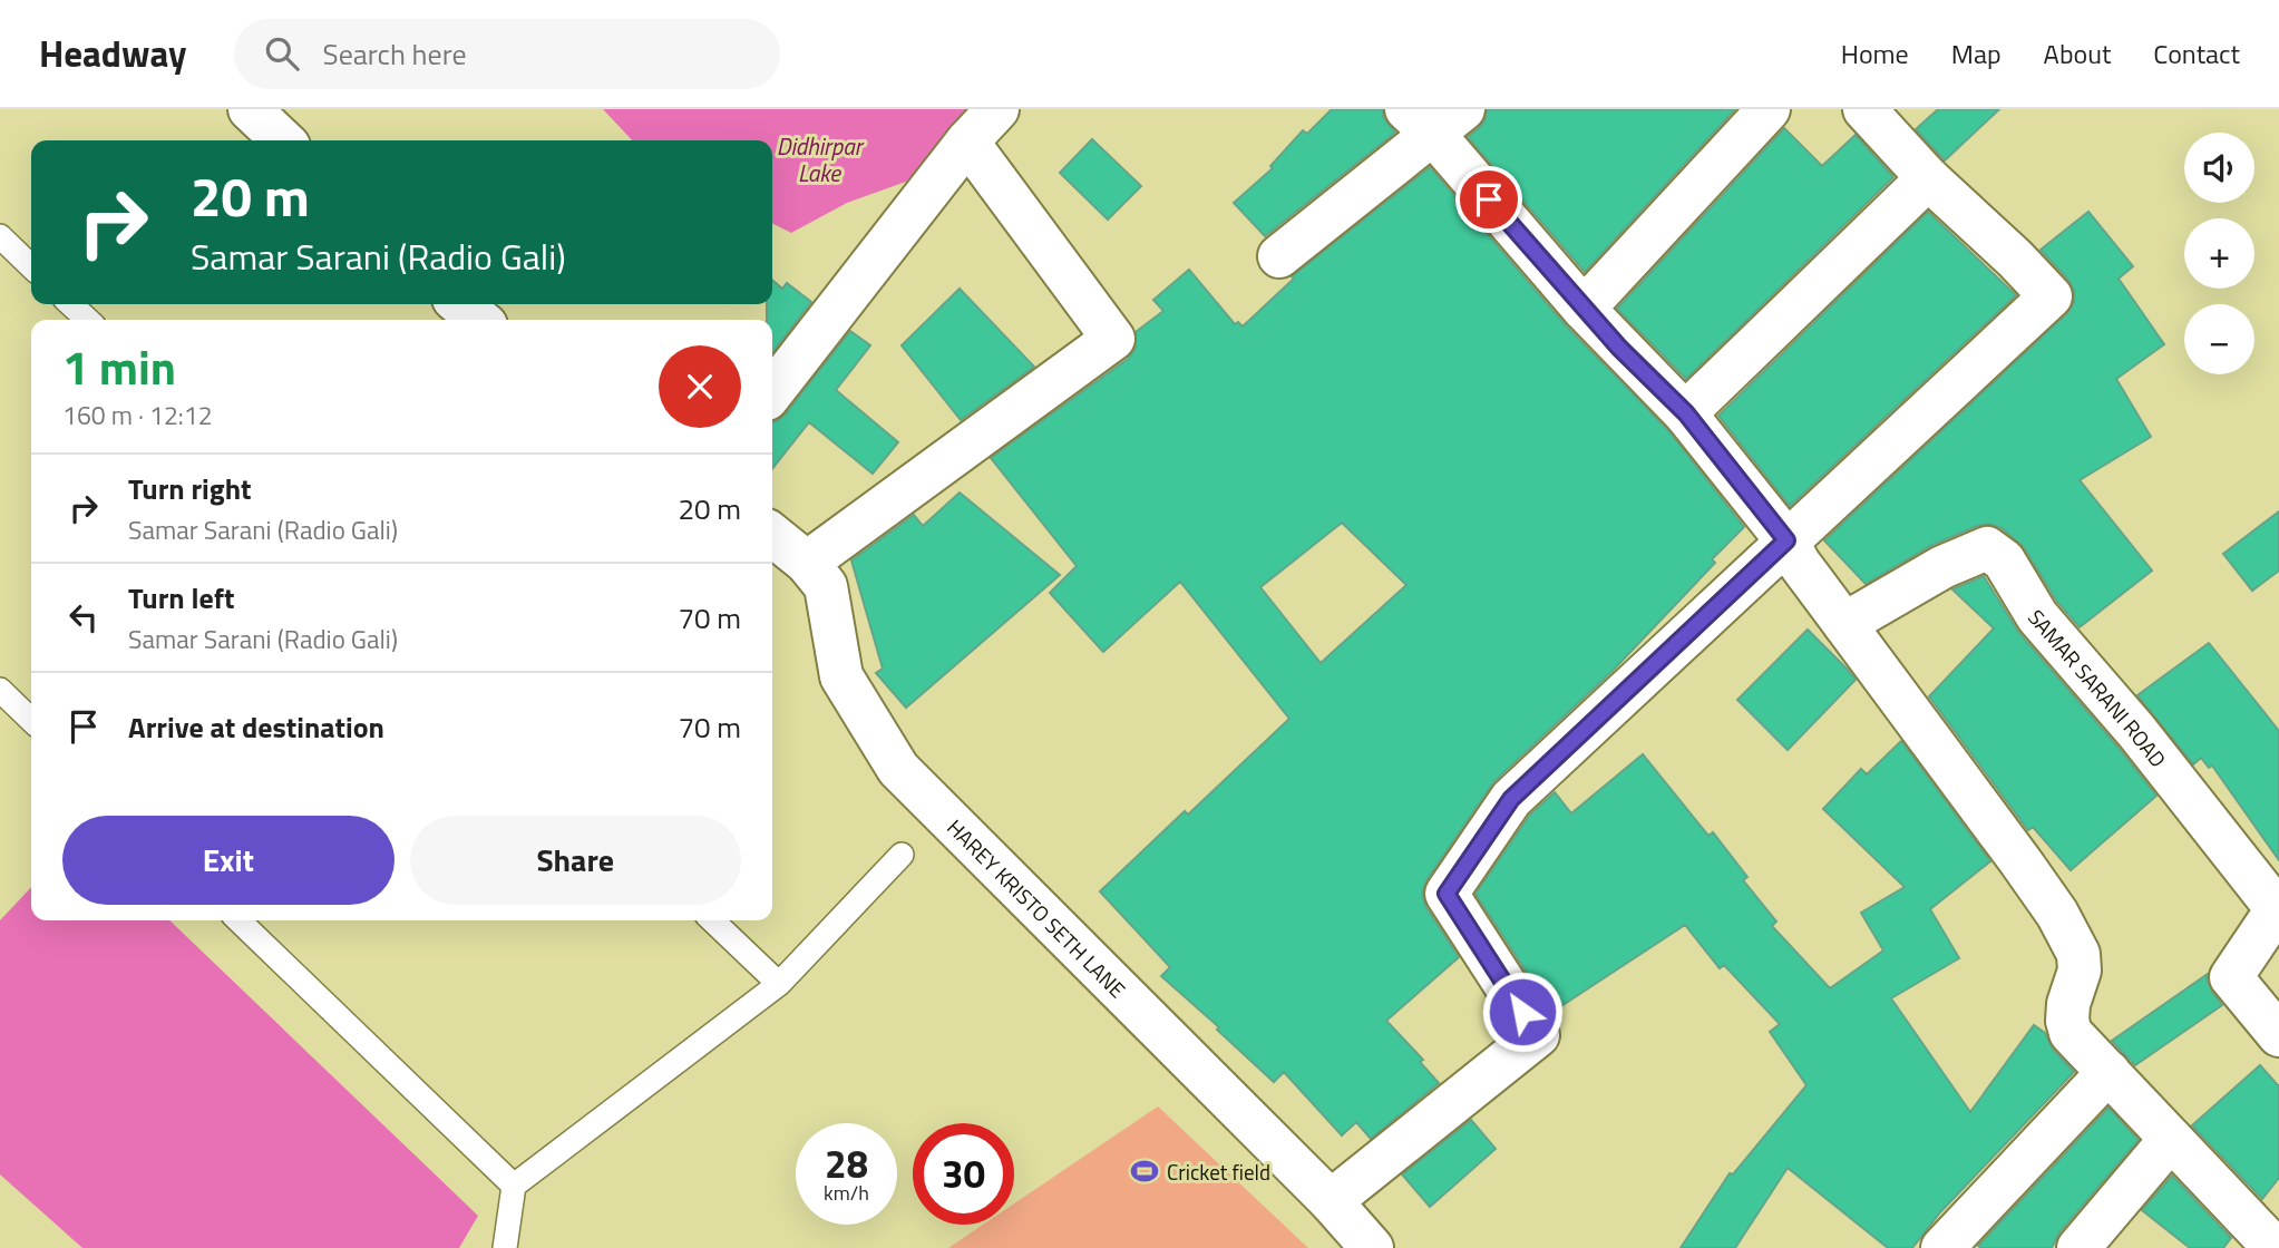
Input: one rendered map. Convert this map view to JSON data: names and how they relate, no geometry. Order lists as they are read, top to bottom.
{
  "streets": {
    "street": ["SAMAR SARANI ROAD", "HAREY KRISTO SETH LANE"]
  },
  "water": ["Didhirpar Lake"],
  "places": {
    "sports": ["Cricket field"]
  },
  "page": {
    "header": "Headway",
    "search": "Search here",
    "nav": [
      "Home",
      "Map",
      "About",
      "Contact"
    ],
    "map_buttons": ["+", "−"],
    "turn": ["20 m", "Samar Sarani (Radio Gali)"],
    "heading": ["1 min", "160 m · 12:12"],
    "list": [
      {
        "name": "Turn right",
        "note": "Samar Sarani (Radio Gali)",
        "value": "20 m"
      },
      {
        "name": "Turn left",
        "note": "Samar Sarani (Radio Gali)",
        "value": "70 m"
      },
      {
        "name": "Arrive at destination",
        "value": "70 m"
      }
    ],
    "buttons": ["Exit", "Share"],
    "speed": "28 km/h",
    "limit": "30"
  }
}
